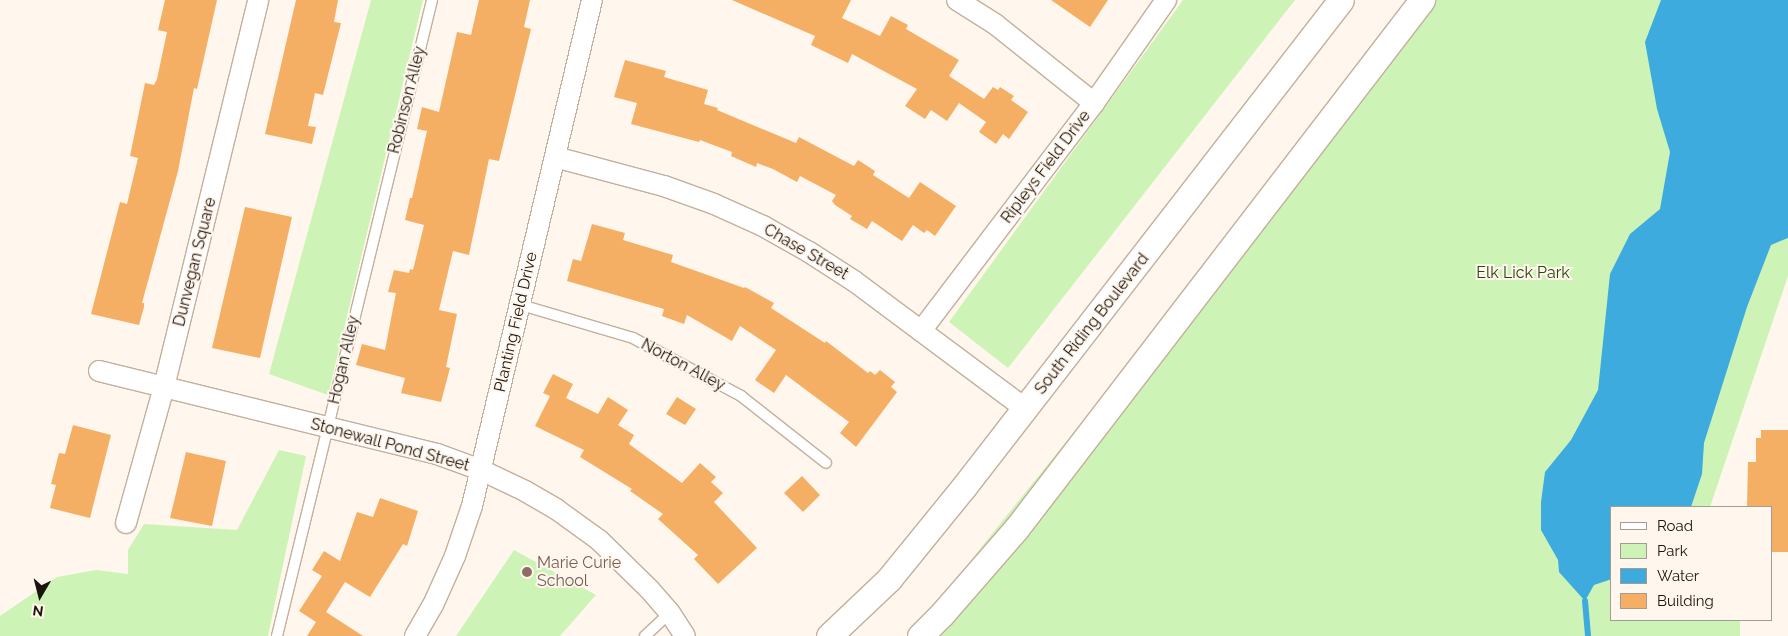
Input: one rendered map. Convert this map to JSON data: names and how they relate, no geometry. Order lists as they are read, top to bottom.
{
  "streets": {
    "street": [
      "Ripleys Field Drive",
      "Chase Street",
      "Dunvegan Square",
      "Planting Field Drive",
      "South Riding Boulevard",
      "Stonewall Pond Street"
    ],
    "lane": ["Robinson Alley", "Hogan Alley", "Norton Alley"]
  },
  "crossings": [
    ["Robinson Alley", "Hogan Alley"],
    ["Ripleys Field Drive", "Chase Street"],
    ["Chase Street", "Planting Field Drive"],
    ["Chase Street", "South Riding Boulevard"],
    ["Dunvegan Square", "Stonewall Pond Street"],
    ["Planting Field Drive", "Norton Alley"],
    ["Planting Field Drive", "Stonewall Pond Street"],
    ["Hogan Alley", "Stonewall Pond Street"]
  ],
  "parks": ["Elk Lick Park"],
  "places": ["Marie Curie School"],
  "legend": [
    "Road",
    "Park",
    "Water",
    "Building"
  ],
  "north": "bottom"
}
